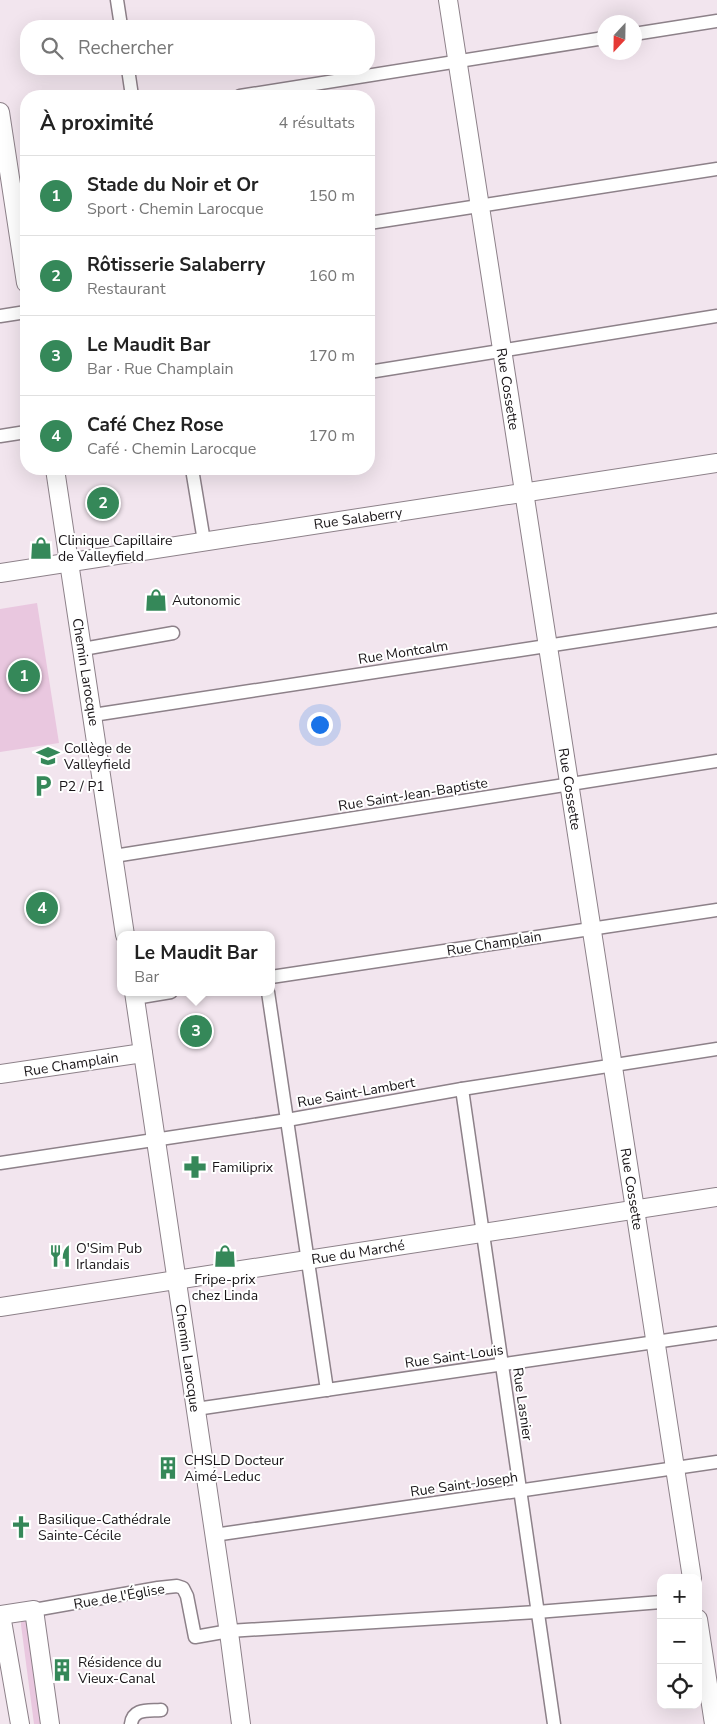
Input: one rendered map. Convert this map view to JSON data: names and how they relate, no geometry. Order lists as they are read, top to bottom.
{
  "streets": {
    "street": [
      "Rue Cossette",
      "Rue Salaberry",
      "Rue Montcalm",
      "Chemin Larocque",
      "Rue Saint-Jean-Baptiste",
      "Rue Champlain",
      "Rue Saint-Lambert",
      "Rue du Marché",
      "Rue Saint-Louis",
      "Rue Lasnier",
      "Rue Saint-Joseph",
      "Rue de l'Église"
    ]
  },
  "crossings": [
    ["Rue Cossette", "Rue Salaberry"],
    ["Rue Cossette", "Rue Montcalm"],
    ["Rue Cossette", "Rue Saint-Jean-Baptiste"],
    ["Rue Cossette", "Rue Champlain"],
    ["Rue Cossette", "Rue Saint-Lambert"],
    ["Rue Cossette", "Rue du Marché"],
    ["Rue Cossette", "Rue Saint-Louis"],
    ["Rue Cossette", "Rue Saint-Joseph"],
    ["Rue Salaberry", "Chemin Larocque"],
    ["Rue Montcalm", "Chemin Larocque"],
    ["Chemin Larocque", "Rue Saint-Jean-Baptiste"],
    ["Chemin Larocque", "Rue Champlain"],
    ["Chemin Larocque", "Rue Saint-Lambert"],
    ["Chemin Larocque", "Rue du Marché"],
    ["Chemin Larocque", "Rue Saint-Louis"],
    ["Chemin Larocque", "Rue Saint-Joseph"],
    ["Chemin Larocque", "Rue de l'Église"],
    ["Rue Saint-Lambert", "Rue Lasnier"],
    ["Rue du Marché", "Rue Lasnier"],
    ["Rue Saint-Louis", "Rue Lasnier"],
    ["Rue Lasnier", "Rue Saint-Joseph"]
  ],
  "places": {
    "shop": ["Clinique Capillaire de Valleyfield", "Autonomic", "Fripe-prix chez Linda"],
    "school or university": ["Collège de Valleyfield"],
    "parking": ["P2 / P1"],
    "pharmacy": ["Familiprix"],
    "restaurant": ["O'Sim Pub Irlandais"],
    "building": ["CHSLD Docteur Aimé-Leduc", "Résidence du Vieux-Canal"],
    "church": ["Basilique-Cathédrale Sainte-Cécile"]
  },
  "north": "bottom",
  "page": {
    "search": "Rechercher",
    "heading": ["À proximité", "4 résultats"],
    "list": [
      {
        "mark": "1",
        "name": "Stade du Noir et Or",
        "note": "Sport · Chemin Larocque",
        "value": "150 m"
      },
      {
        "mark": "2",
        "name": "Rôtisserie Salaberry",
        "note": "Restaurant",
        "value": "160 m"
      },
      {
        "mark": "3",
        "name": "Le Maudit Bar",
        "note": "Bar · Rue Champlain",
        "value": "170 m"
      },
      {
        "mark": "4",
        "name": "Café Chez Rose",
        "note": "Café · Chemin Larocque",
        "value": "170 m"
      }
    ],
    "pins": [
      "2",
      "1",
      "4",
      "3"
    ],
    "popup": ["Le Maudit Bar", "Bar"],
    "map_buttons": ["+", "−"]
  }
}
